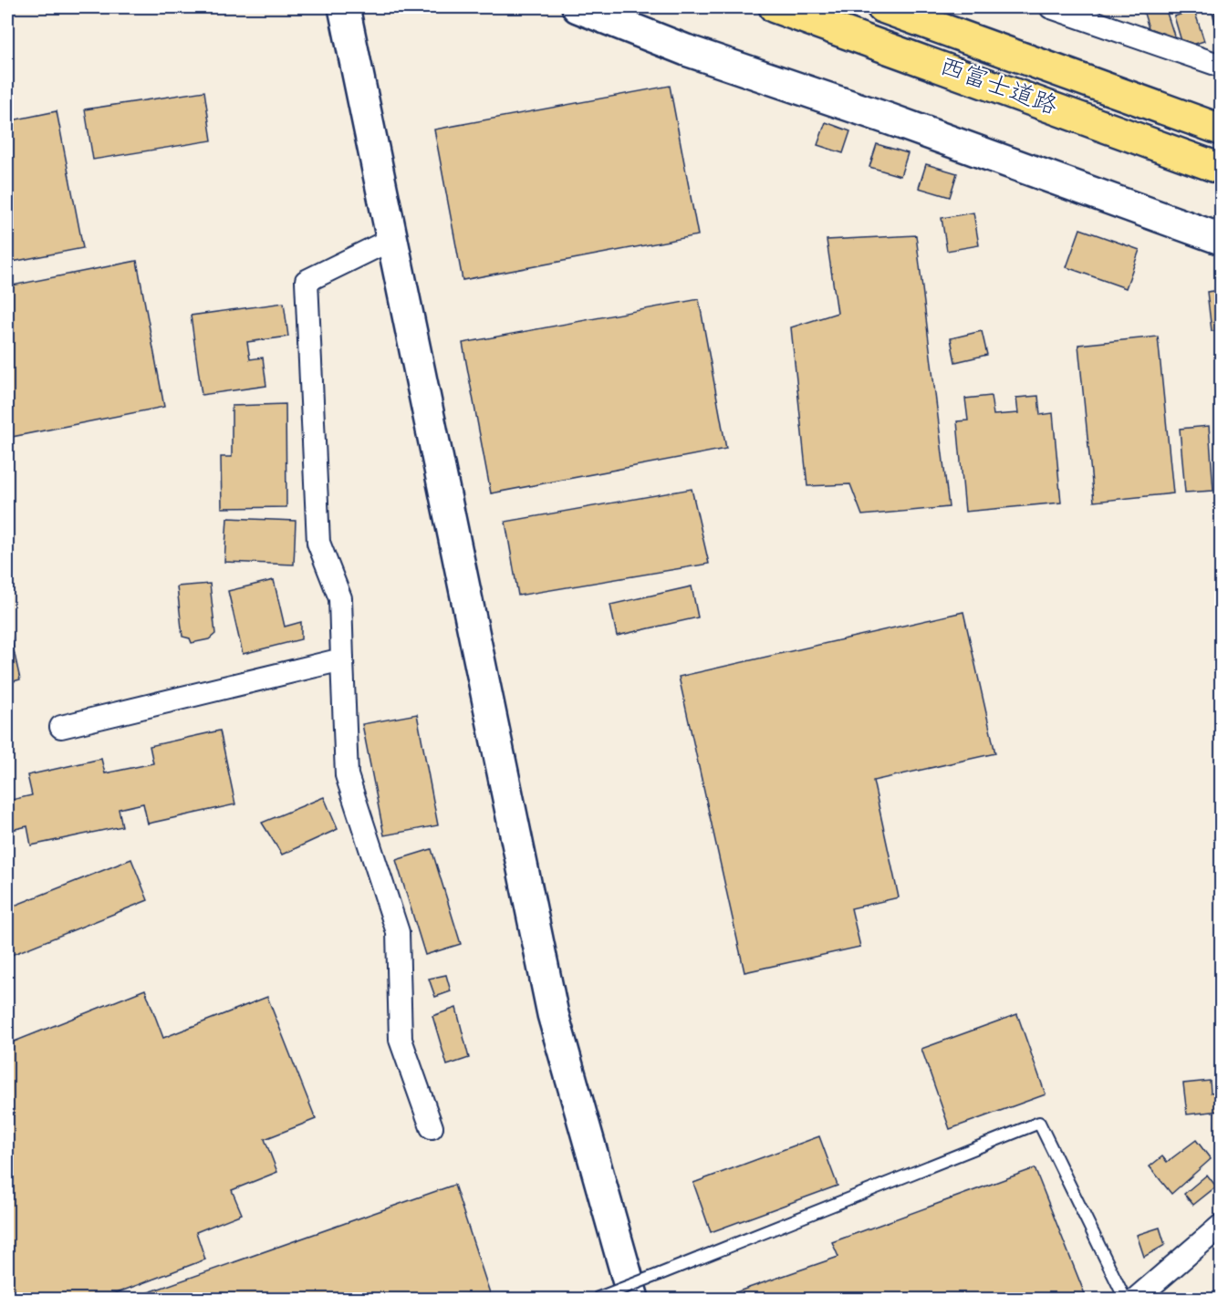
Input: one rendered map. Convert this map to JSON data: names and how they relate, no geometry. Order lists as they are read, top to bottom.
{
  "streets": {
    "highway": ["西富士道路"]
  }
}
